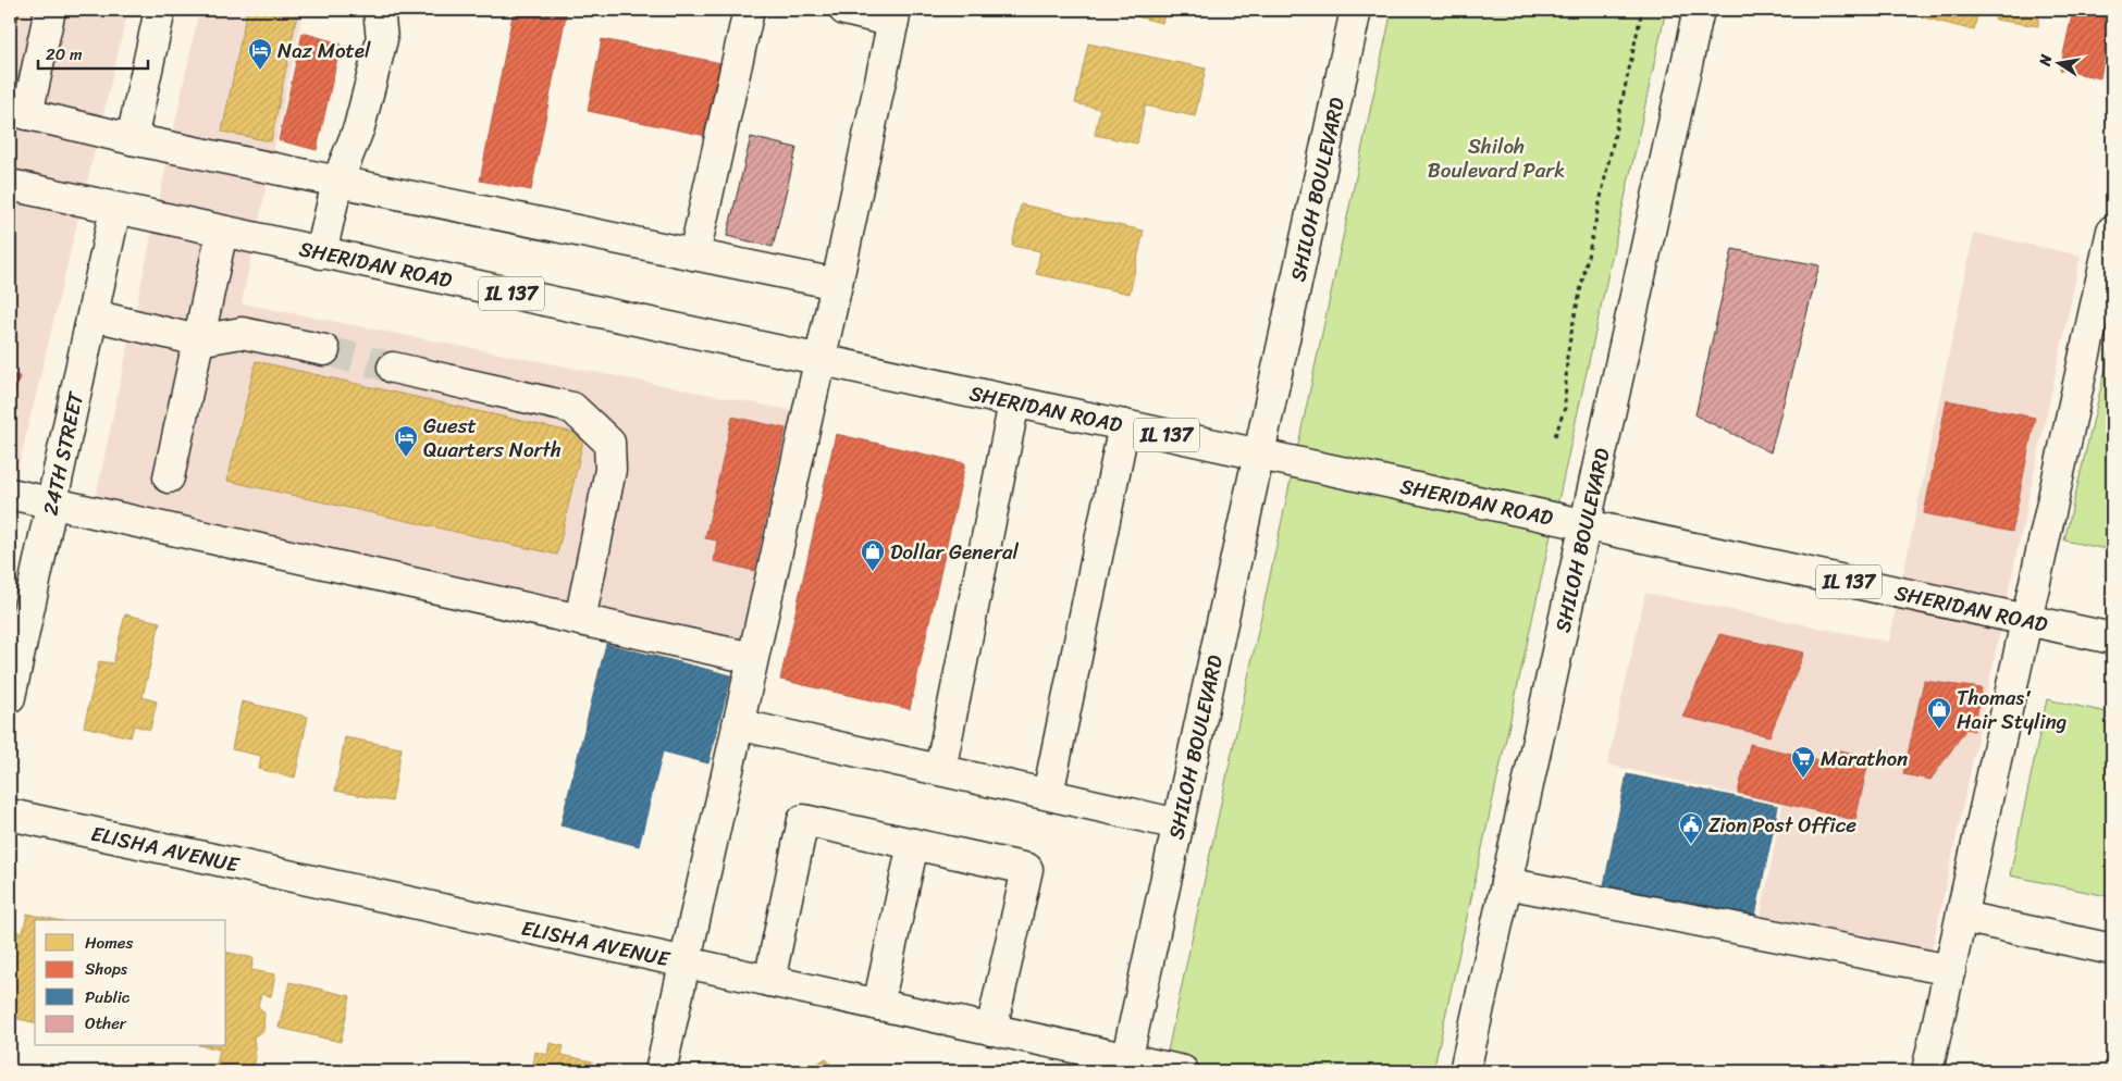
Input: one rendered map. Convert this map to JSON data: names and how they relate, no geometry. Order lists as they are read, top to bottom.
{
  "streets": {
    "street": [
      "SHILOH BOULEVARD",
      "SHERIDAN ROAD",
      "IL 137",
      "24TH STREET",
      "ELISHA AVENUE"
    ]
  },
  "crossings": [
    ["SHILOH BOULEVARD", "SHERIDAN ROAD"],
    ["SHILOH BOULEVARD", "ELISHA AVENUE"],
    ["SHERIDAN ROAD", "24TH STREET"]
  ],
  "parks": ["Shiloh Boulevard Park"],
  "places": {
    "hotel": ["Naz Motel", "Guest Quarters North"],
    "shop": ["Dollar General", "Thomas' Hair Styling"],
    "supermarket": ["Marathon"],
    "public building": ["Zion Post Office"]
  },
  "legend": [
    "Homes",
    "Shops",
    "Public",
    "Other"
  ],
  "scale_bar": "20 m",
  "north": "left"
}
